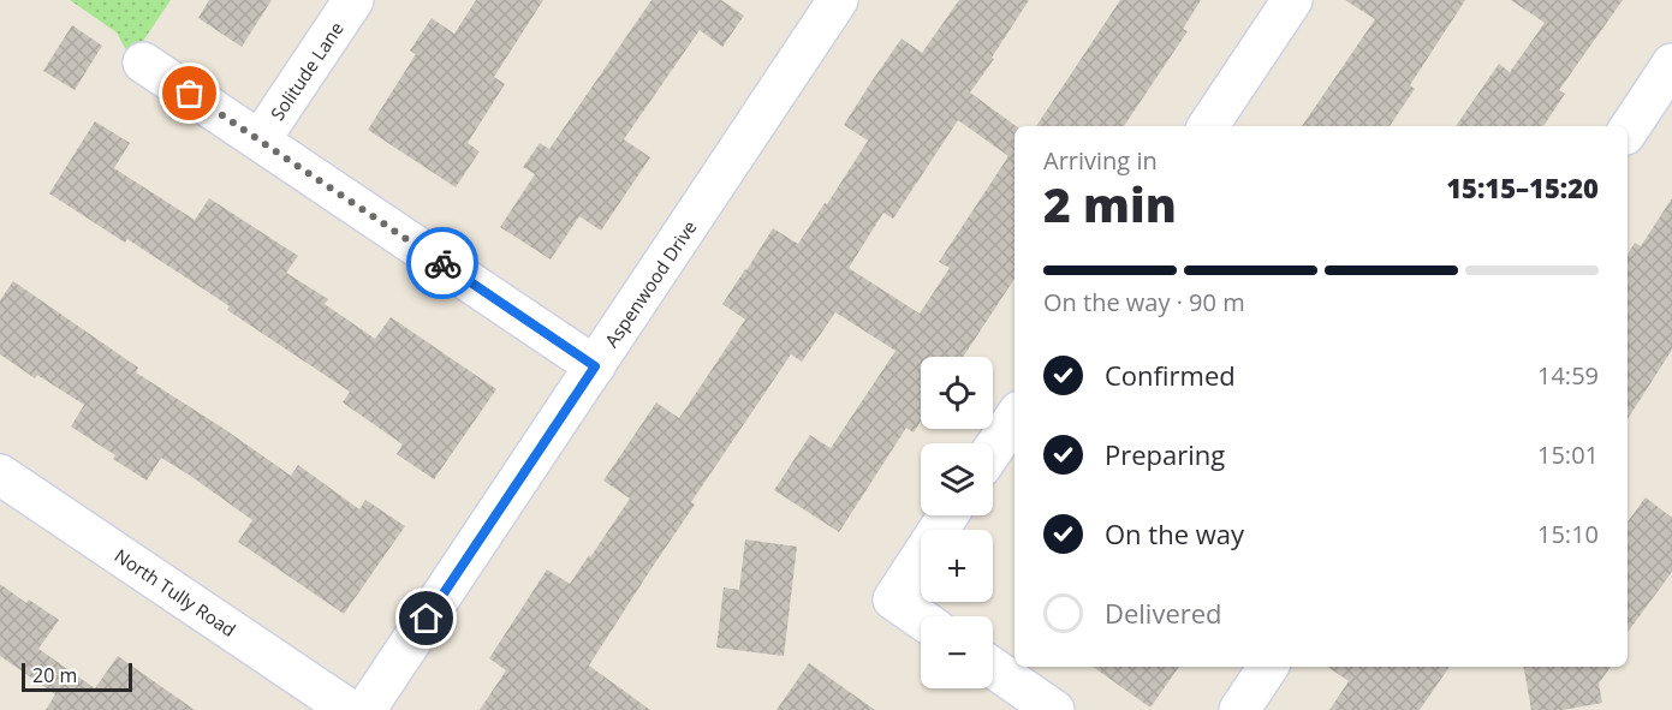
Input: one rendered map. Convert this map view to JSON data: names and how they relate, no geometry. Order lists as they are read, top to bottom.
{
  "streets": {
    "street": ["Solitude Lane", "Aspenwood Drive", "North Tully Road"]
  },
  "scale_bar": "20 m",
  "page": {
    "heading": ["2 min", "Arriving in", "15:15–15:20"],
    "bar": "On the way · 90 m",
    "list": [
      ["Confirmed", "14:59"],
      ["Preparing", "15:01"],
      ["On the way", "15:10"],
      "Delivered"
    ],
    "map_buttons": ["+", "−"],
    "scale": "20 m"
  }
}
